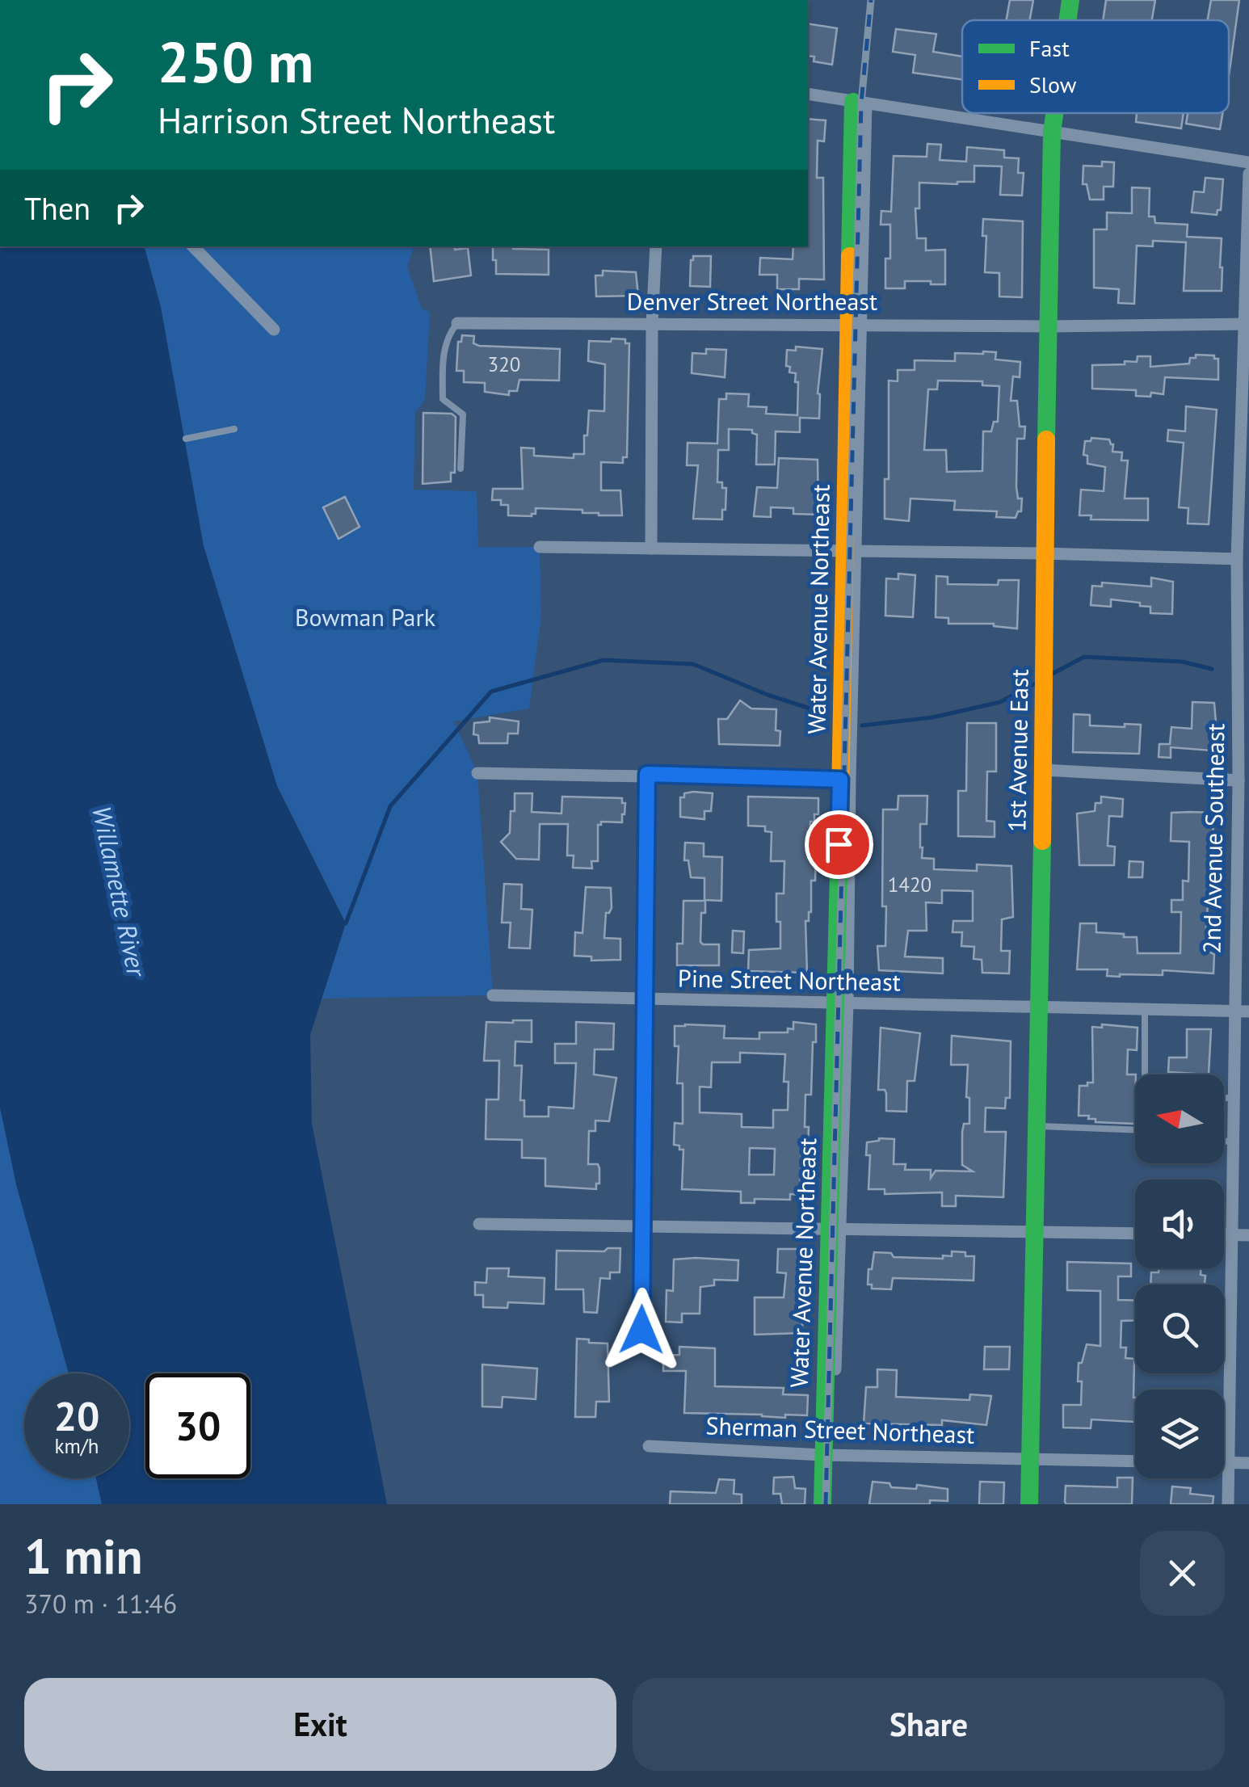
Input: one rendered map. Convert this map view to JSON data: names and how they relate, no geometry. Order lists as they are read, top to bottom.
{
  "streets": {
    "street": [
      "Denver Street Northeast",
      "Water Avenue Northeast",
      "1st Avenue East",
      "2nd Avenue Southeast",
      "Pine Street Northeast",
      "Sherman Street Northeast"
    ]
  },
  "crossings": [
    ["Denver Street Northeast", "Water Avenue Northeast"],
    ["Denver Street Northeast", "1st Avenue East"],
    ["Denver Street Northeast", "2nd Avenue Southeast"],
    ["Water Avenue Northeast", "Pine Street Northeast"],
    ["Water Avenue Northeast", "Sherman Street Northeast"],
    ["1st Avenue East", "Pine Street Northeast"],
    ["1st Avenue East", "Sherman Street Northeast"],
    ["2nd Avenue Southeast", "Pine Street Northeast"]
  ],
  "water": ["Willamette River"],
  "parks": ["Bowman Park"],
  "house_numbers": ["320", "1420"],
  "legend": ["Fast", "Slow"],
  "north": "left",
  "page": {
    "turn": ["250 m", "Harrison Street Northeast"],
    "then": "Then",
    "speed": "20 km/h",
    "limit": "30",
    "heading": ["1 min", "370 m · 11:46"],
    "buttons": ["Exit", "Share"]
  }
}
